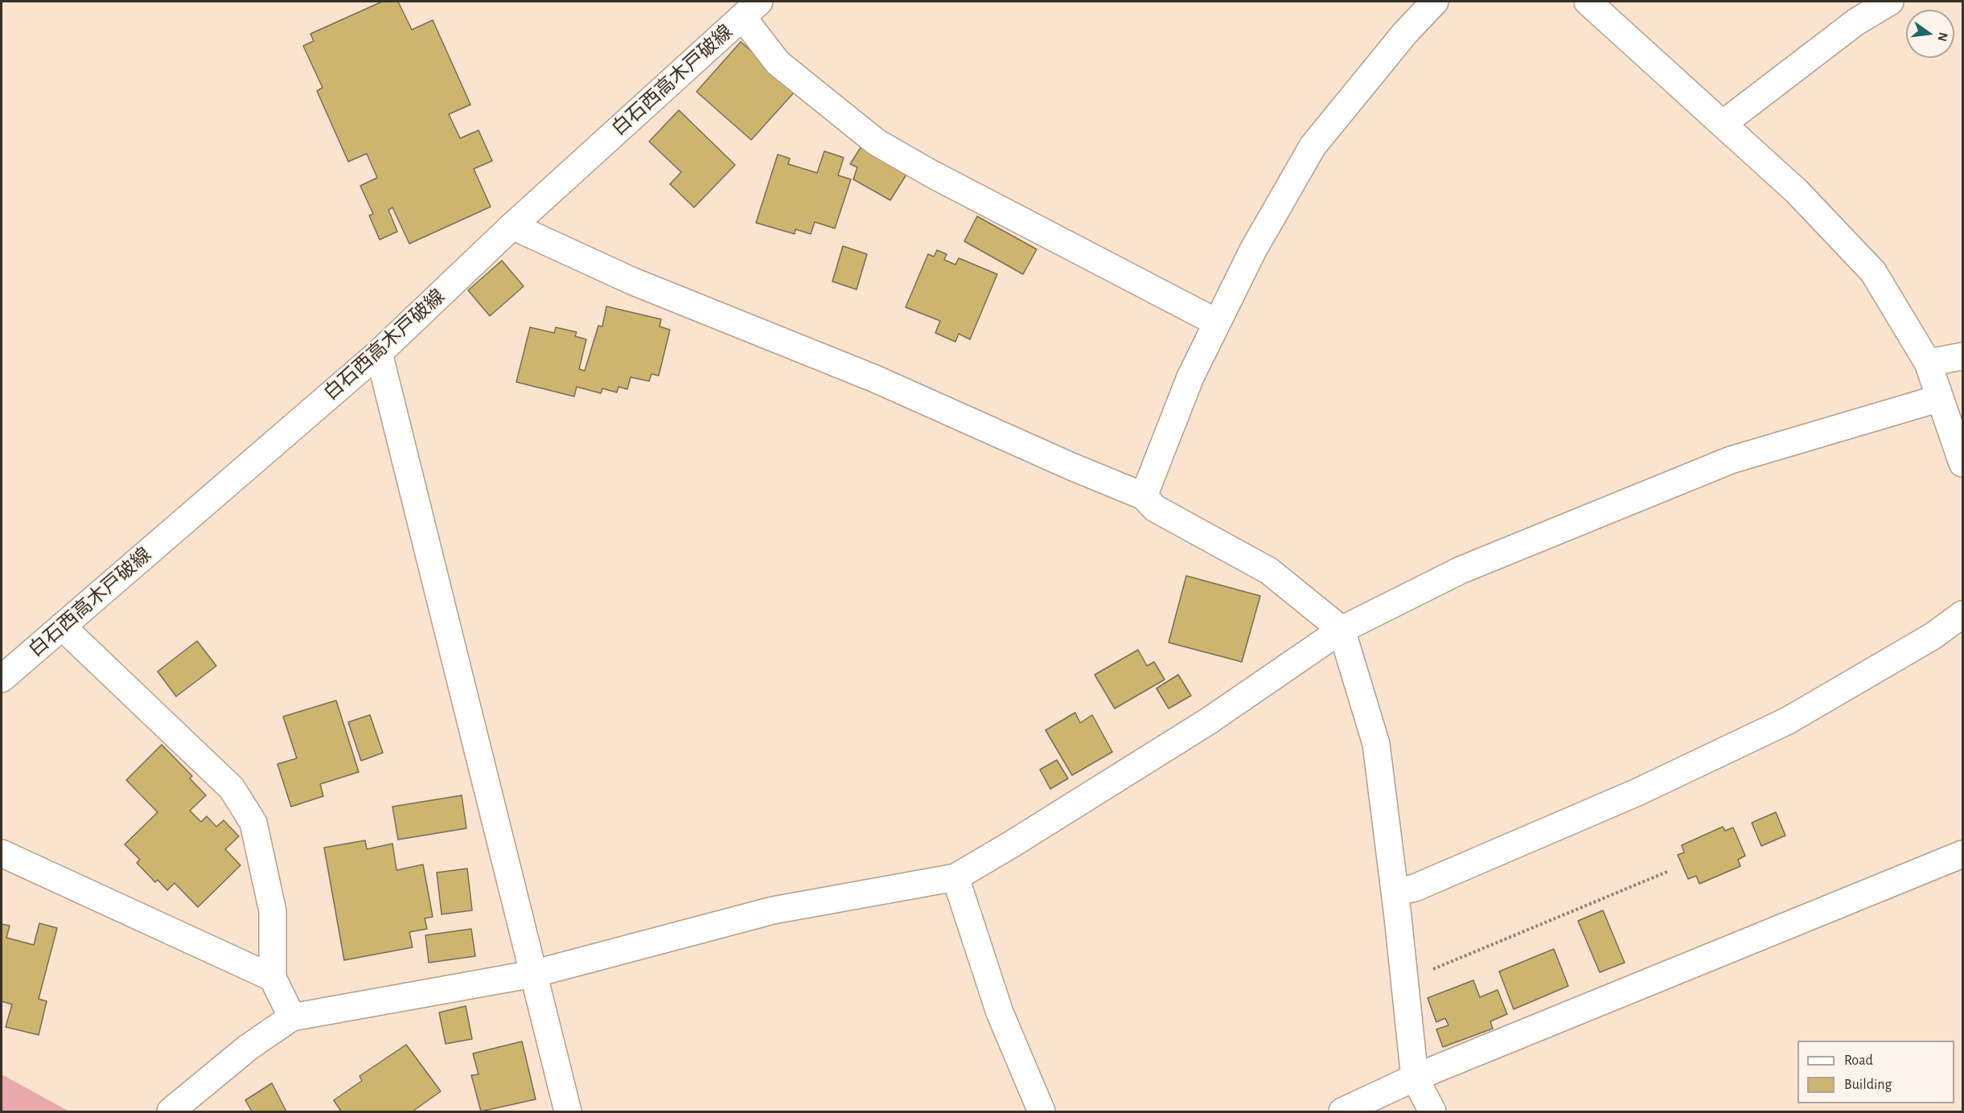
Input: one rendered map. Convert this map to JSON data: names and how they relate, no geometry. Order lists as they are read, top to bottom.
{
  "streets": {
    "street": ["白石西高木戸破線"]
  },
  "legend": ["Road", "Building"],
  "north": "right"
}
